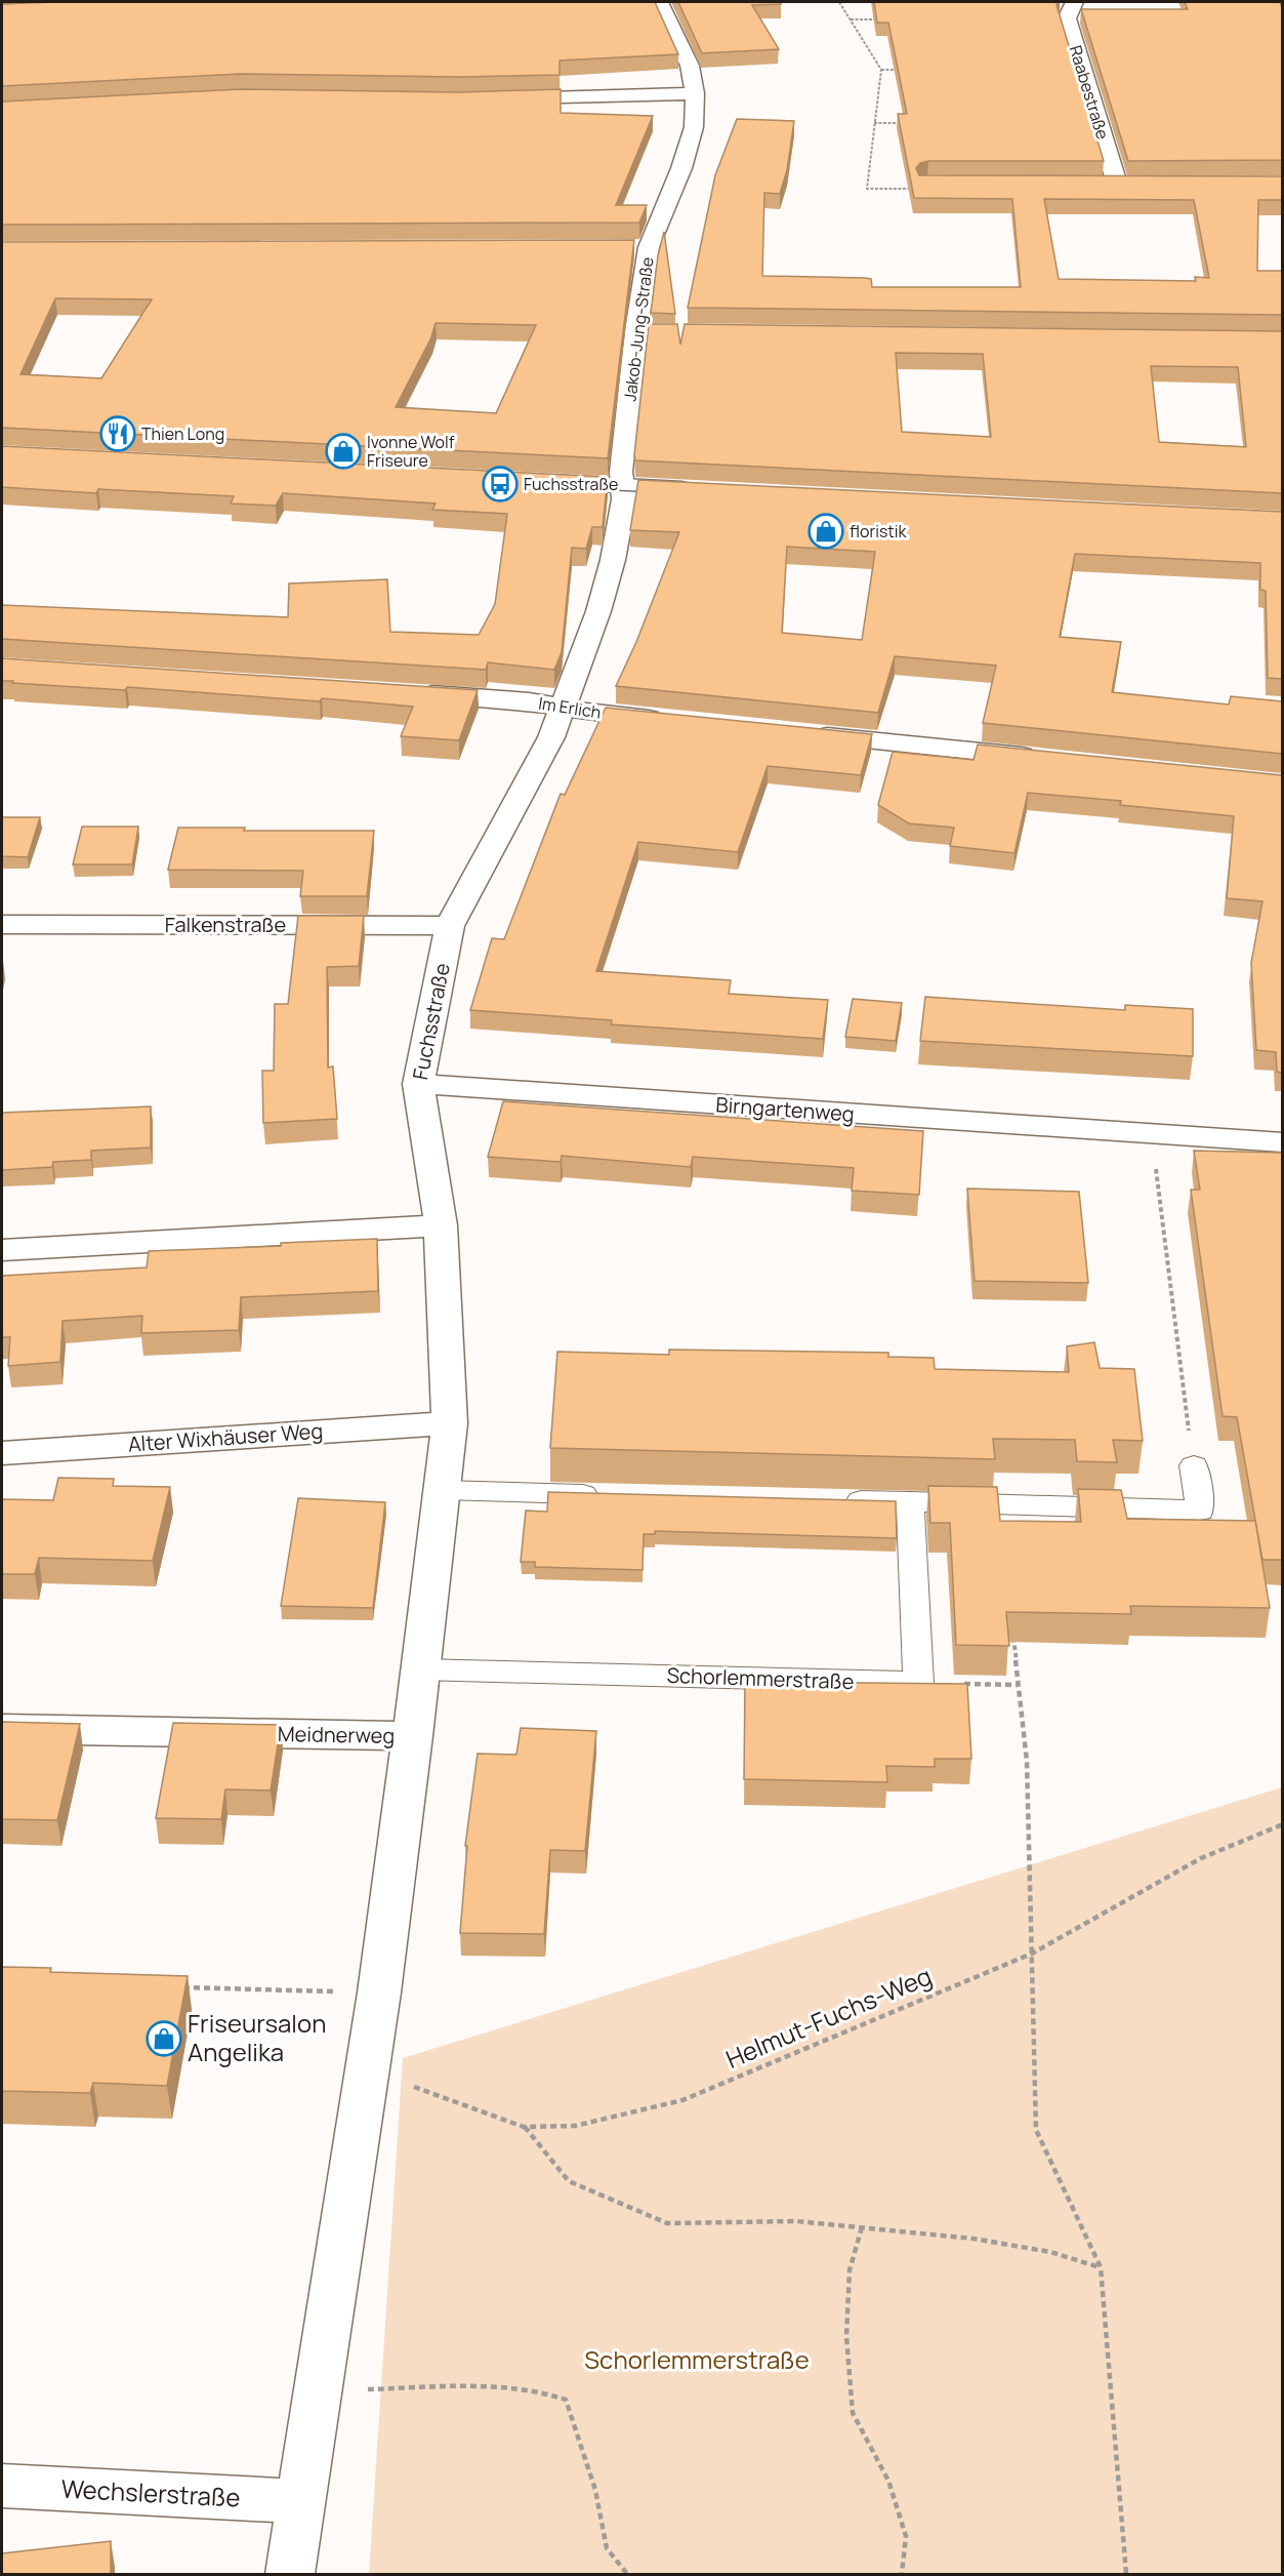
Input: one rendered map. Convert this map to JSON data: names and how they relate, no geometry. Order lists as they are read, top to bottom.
{
  "streets": {
    "street": [
      "Raabestraße",
      "Jakob-Jung-Straße",
      "Im Erlich",
      "Falkenstraße",
      "Fuchsstraße",
      "Birngartenweg",
      "Alter Wixhäuser Weg",
      "Meidnerweg",
      "Wechslerstraße"
    ],
    "lane": ["Schorlemmerstraße"],
    "path": ["Helmut-Fuchs-Weg"]
  },
  "crossings": [
    ["Jakob-Jung-Straße", "Fuchsstraße"],
    ["Im Erlich", "Fuchsstraße"],
    ["Falkenstraße", "Fuchsstraße"],
    ["Fuchsstraße", "Birngartenweg"]
  ],
  "parks": ["Schorlemmerstraße"],
  "places": {
    "restaurant": ["Thien Long"],
    "shop": ["Ivonne Wolf Friseure", "floristik", "Friseursalon Angelika"],
    "bus stop": ["Fuchsstraße"]
  }
}
